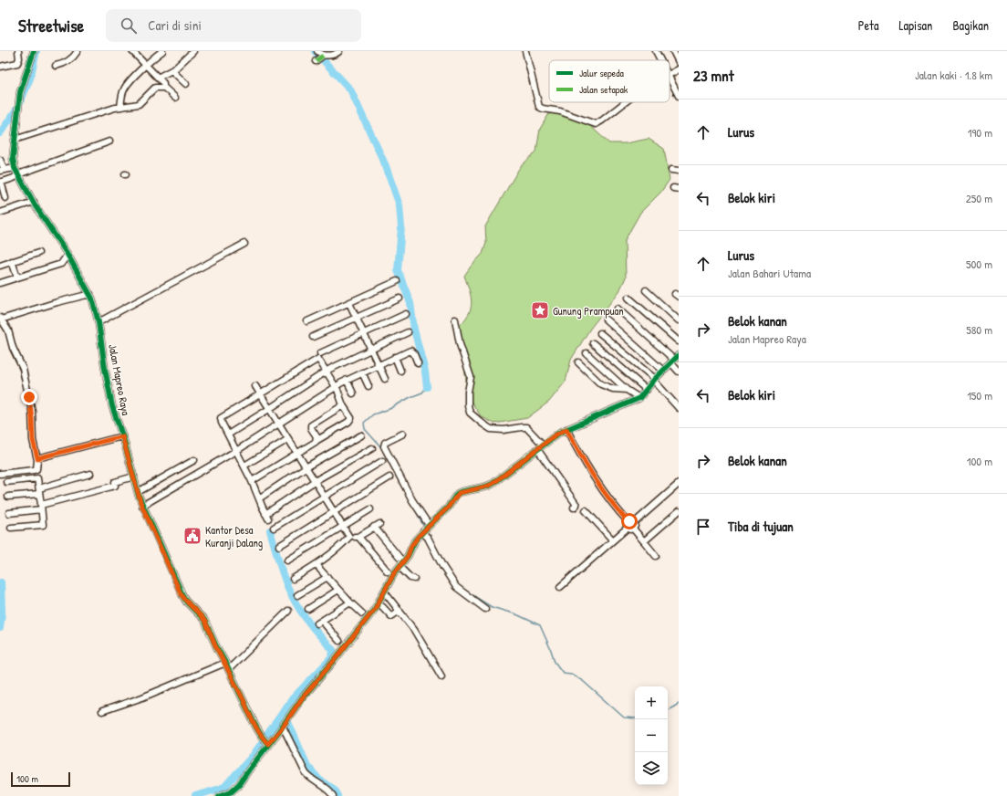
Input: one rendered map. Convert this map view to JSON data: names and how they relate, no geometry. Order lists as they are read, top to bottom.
{
  "streets": {
    "street": ["Jalan Mapreo Raya"]
  },
  "places": {
    "place": ["Gunung Prampuan"],
    "public building": ["Kantor Desa Kuranji Dalang"]
  },
  "legend": ["Jalur sepeda", "Jalan setapak"],
  "scale_bar": "100 m",
  "page": {
    "header": "Streetwise",
    "search": "Cari di sini",
    "nav": ["Peta", "Lapisan", "Bagikan"],
    "heading": ["23 mnt", "Jalan kaki · 1.8 km"],
    "list": [
      ["Lurus", "190 m"],
      ["Belok kiri", "250 m"],
      ["Lurus", "Jalan Bahari Utama", "500 m"],
      ["Belok kanan", "Jalan Mapreo Raya", "580 m"],
      ["Belok kiri", "150 m"],
      ["Belok kanan", "100 m"],
      "Tiba di tujuan"
    ],
    "map_buttons": ["+", "−"],
    "scale": "100 m"
  }
}
